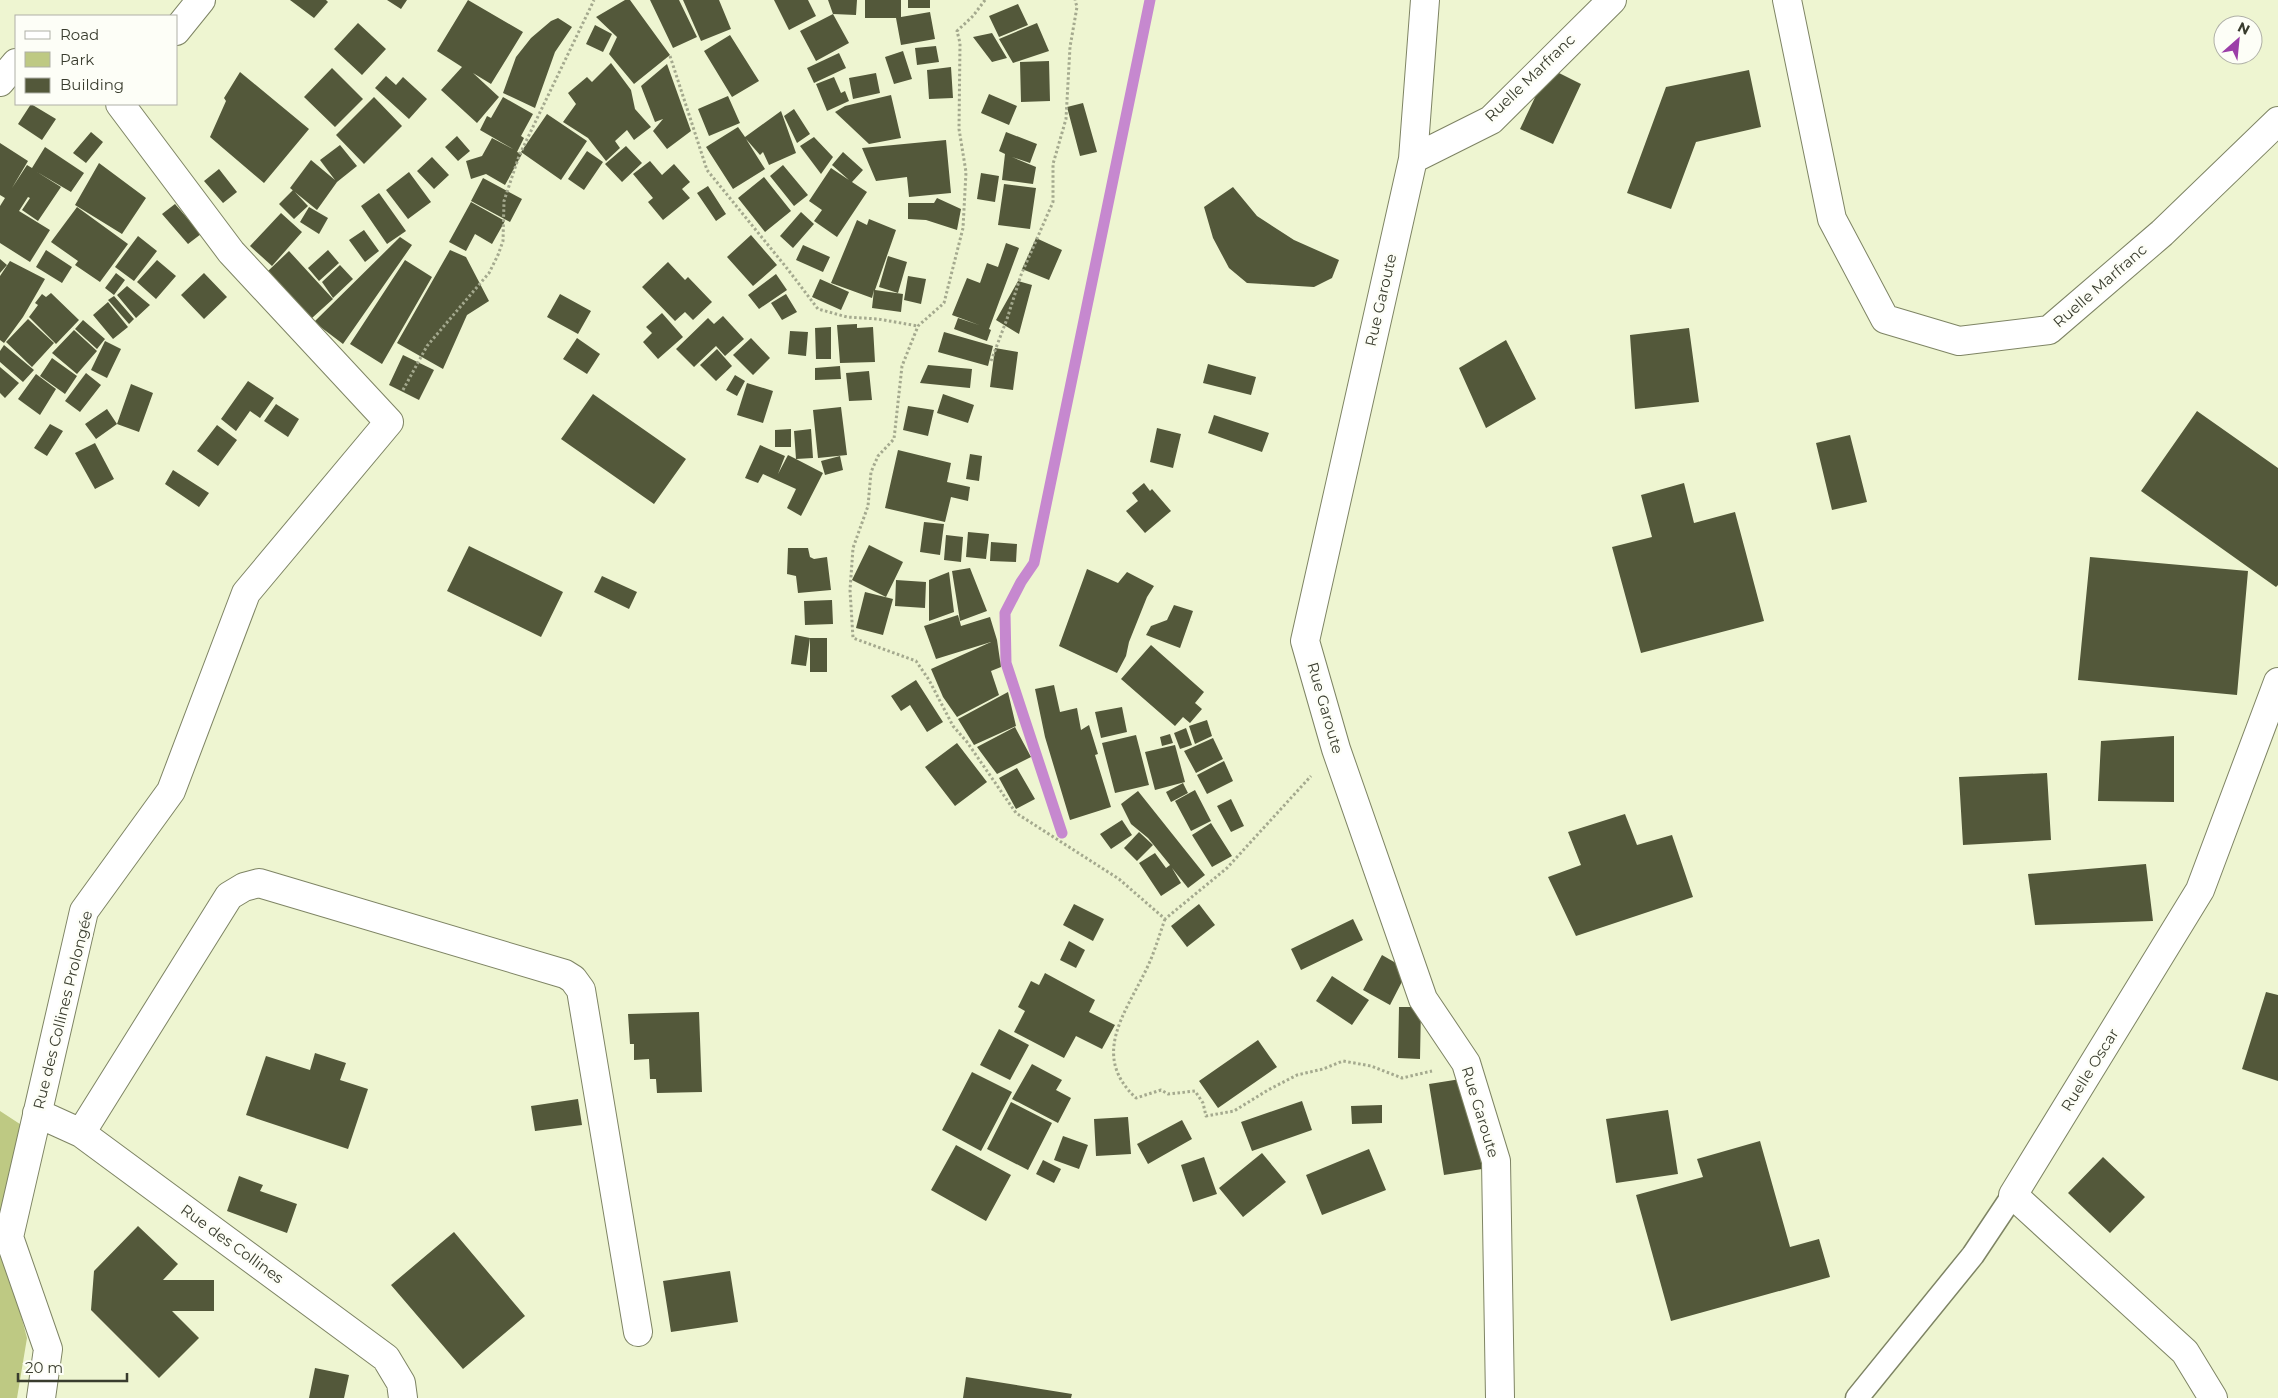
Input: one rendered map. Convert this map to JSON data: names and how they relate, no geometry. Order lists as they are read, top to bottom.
{
  "streets": {
    "street": [
      "Ruelle Marfranc",
      "Rue Garoute",
      "Rue des Collines Prolongée",
      "Ruelle Oscar",
      "Rue des Collines"
    ]
  },
  "crossings": [
    ["Ruelle Marfranc", "Rue Garoute"],
    ["Rue des Collines Prolongée", "Rue des Collines"]
  ],
  "legend": ["Road", "Park", "Building"],
  "scale_bar": "20 m",
  "north": "top right"
}
